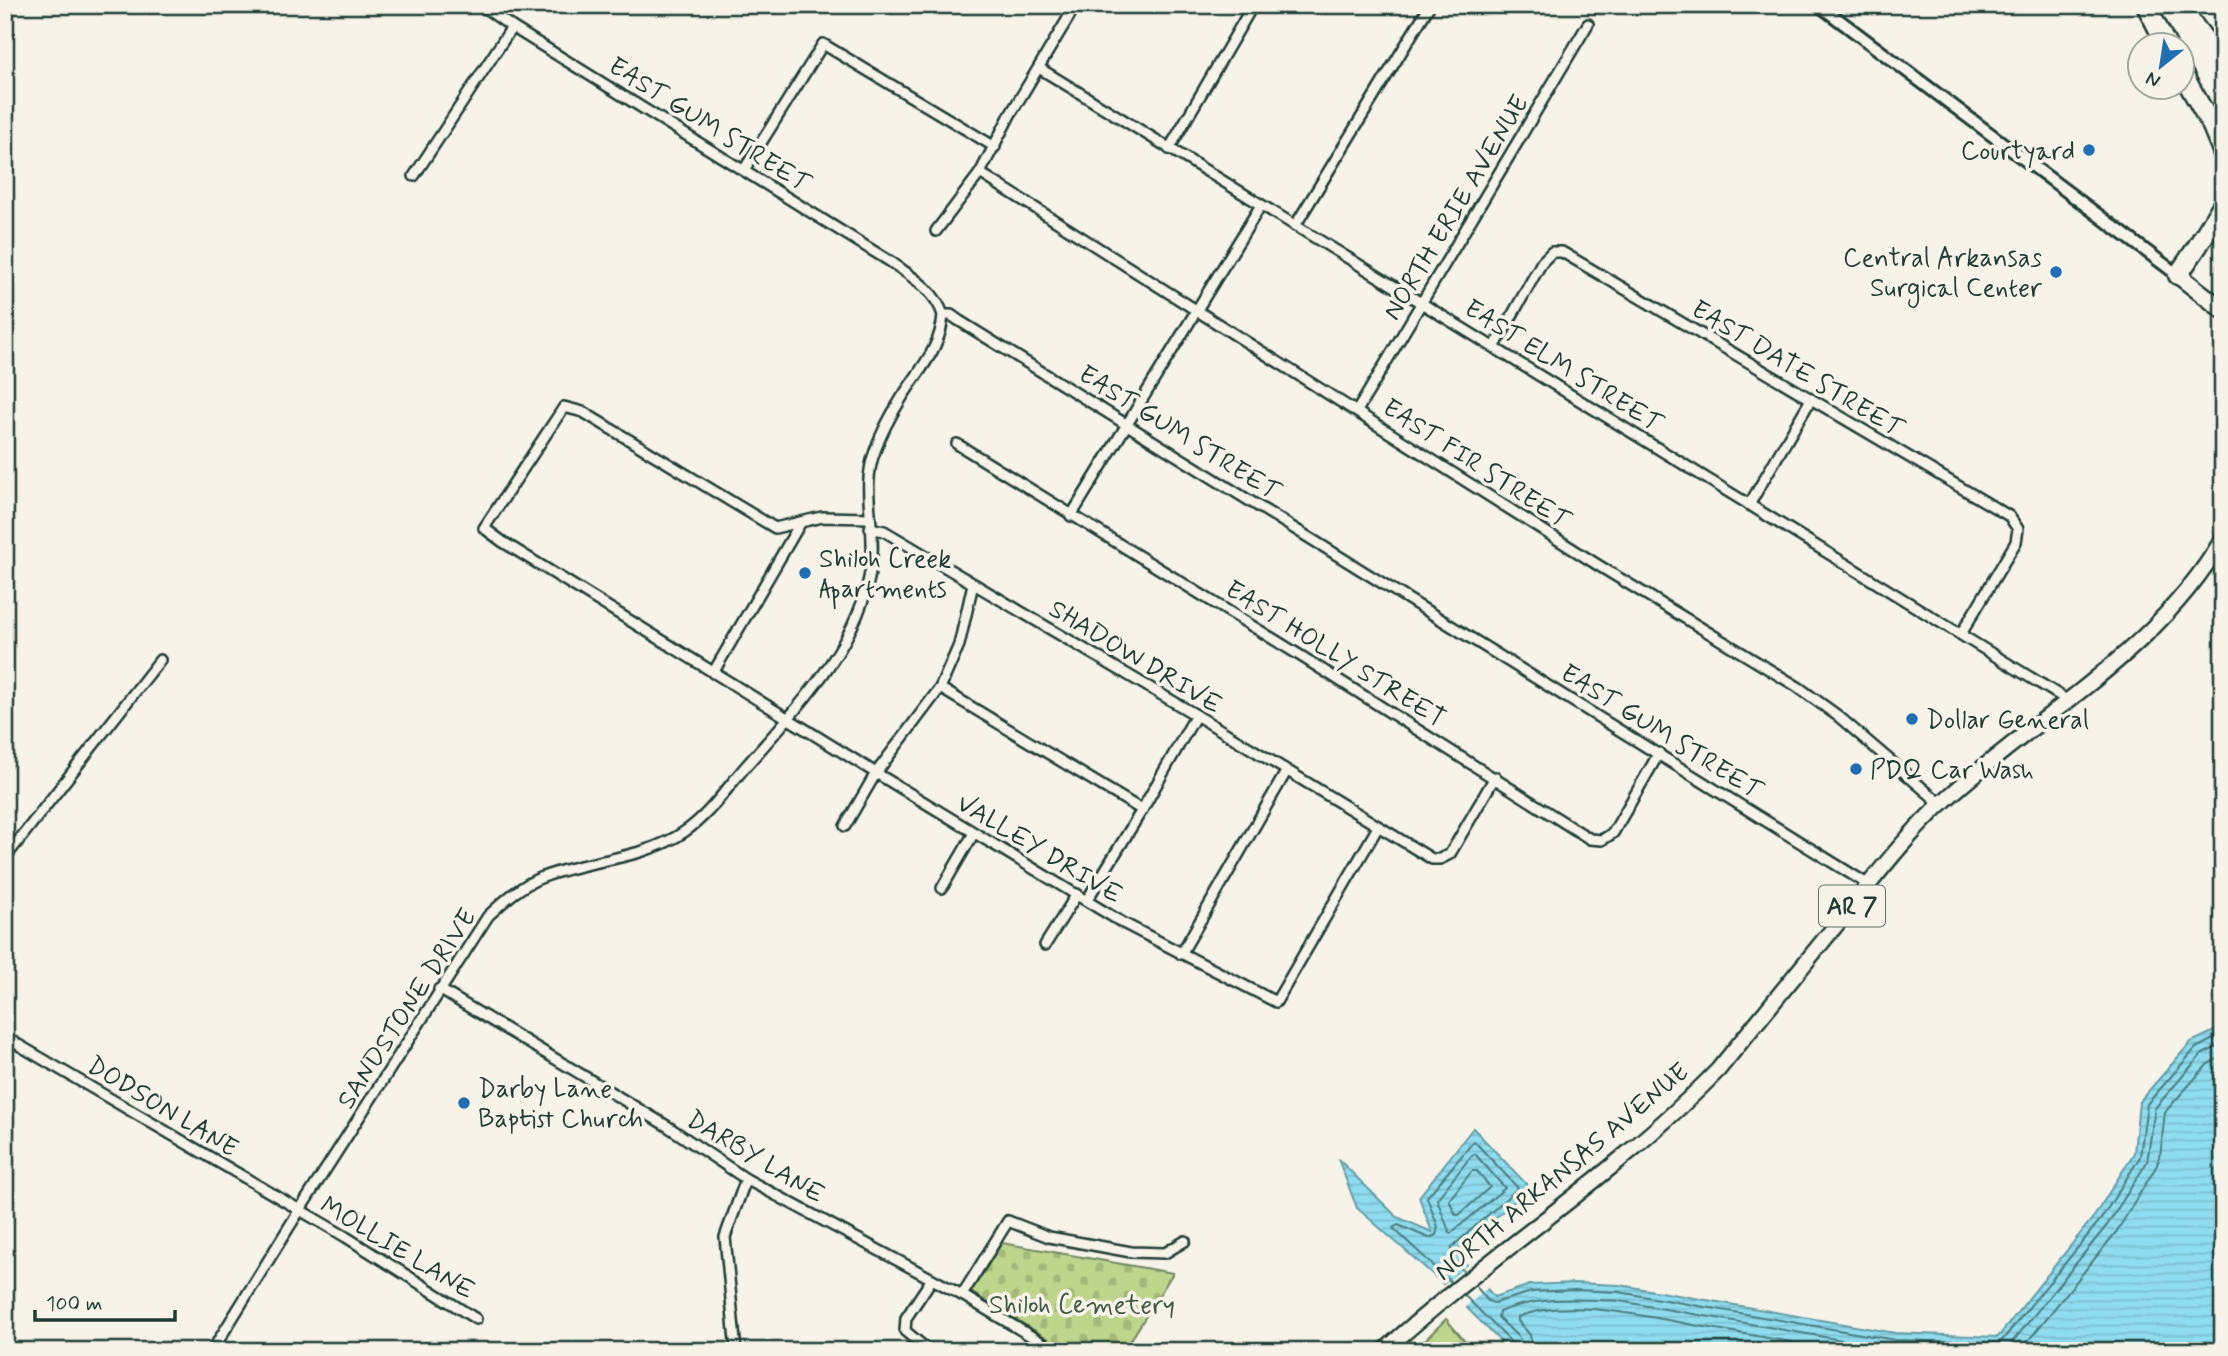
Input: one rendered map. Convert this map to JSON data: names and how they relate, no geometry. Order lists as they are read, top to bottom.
{
  "streets": {
    "main road": ["AR 7", "NORTH ARKANSAS AVENUE"],
    "street": [
      "EAST GUM STREET",
      "NORTH ERIE AVENUE",
      "EAST ELM STREET",
      "EAST DATE STREET",
      "EAST FIR STREET",
      "EAST HOLLY STREET",
      "SHADOW DRIVE",
      "VALLEY DRIVE",
      "SANDSTONE DRIVE",
      "DODSON LANE",
      "DARBY LANE",
      "MOLLIE LANE"
    ]
  },
  "crossings": [
    ["EAST GUM STREET", "EAST HOLLY STREET"],
    ["EAST GUM STREET", "SANDSTONE DRIVE"],
    ["EAST GUM STREET", "NORTH ARKANSAS AVENUE"],
    ["NORTH ERIE AVENUE", "EAST ELM STREET"],
    ["NORTH ERIE AVENUE", "EAST FIR STREET"],
    ["EAST ELM STREET", "EAST DATE STREET"],
    ["EAST ELM STREET", "NORTH ARKANSAS AVENUE"],
    ["EAST FIR STREET", "NORTH ARKANSAS AVENUE"],
    ["EAST HOLLY STREET", "SHADOW DRIVE"],
    ["SHADOW DRIVE", "VALLEY DRIVE"],
    ["SHADOW DRIVE", "SANDSTONE DRIVE"],
    ["VALLEY DRIVE", "SANDSTONE DRIVE"],
    ["SANDSTONE DRIVE", "DODSON LANE"],
    ["SANDSTONE DRIVE", "DARBY LANE"],
    ["SANDSTONE DRIVE", "MOLLIE LANE"],
    ["DODSON LANE", "MOLLIE LANE"]
  ],
  "parks": ["Shiloh Cemetery"],
  "places": [
    "Courtyard",
    "Central Arkansas Surgical Center",
    "Shiloh Creek Apartments",
    "Dollar General",
    "PDQ Car Wash",
    "Darby Lane Baptist Church"
  ],
  "scale_bar": "100 m",
  "north": "bottom left"
}
